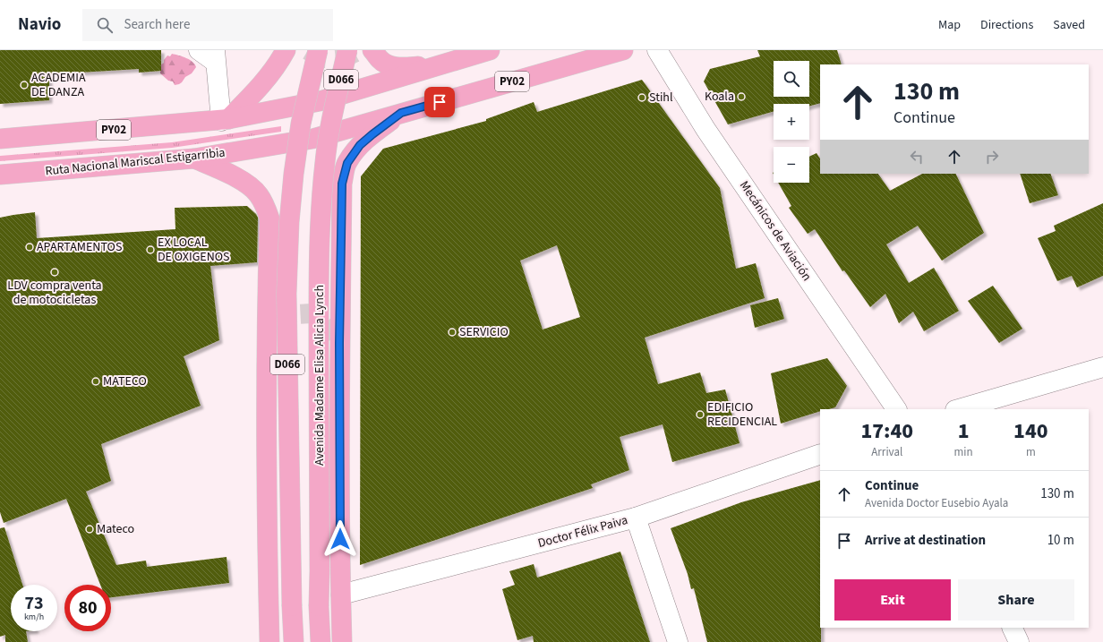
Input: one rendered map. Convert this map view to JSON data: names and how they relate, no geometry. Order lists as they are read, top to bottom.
{
  "streets": {
    "highway": [
      "D066",
      "PY02",
      "Ruta Nacional Mariscal Estigarribia",
      "Avenida Madame Elisa Alicia Lynch"
    ],
    "street": ["Mecánicos de Aviación", "Doctor Félix Paiva"]
  },
  "crossings": [
    ["D066", "PY02"],
    ["D066", "Avenida Madame Elisa Alicia Lynch"],
    ["PY02", "Ruta Nacional Mariscal Estigarribia"],
    ["PY02", "Avenida Madame Elisa Alicia Lynch"]
  ],
  "places": [
    "ACADEMIA DE DANZA",
    "Koala",
    "Stihl",
    "APARTAMENTOS",
    "EX LOCAL DE OXIGENOS",
    "LDV compra venta de motocicletas",
    "SERVICIO",
    "MATECO",
    "EDIFICIO RECIDENCIAL",
    "Mateco"
  ],
  "page": {
    "header": "Navio",
    "search": "Search here",
    "nav": ["Map", "Directions", "Saved"],
    "map_buttons": ["+", "−"],
    "turn": ["130 m", "Continue"],
    "eta": [
      "17:40",
      "Arrival",
      "1",
      "min",
      "140",
      "m"
    ],
    "list": [
      {
        "name": "Continue",
        "note": "Avenida Doctor Eusebio Ayala",
        "value": "130 m"
      },
      {
        "name": "Arrive at destination",
        "value": "10 m"
      }
    ],
    "buttons": ["Exit", "Share"],
    "speed": "73 km/h",
    "limit": "80"
  }
}
